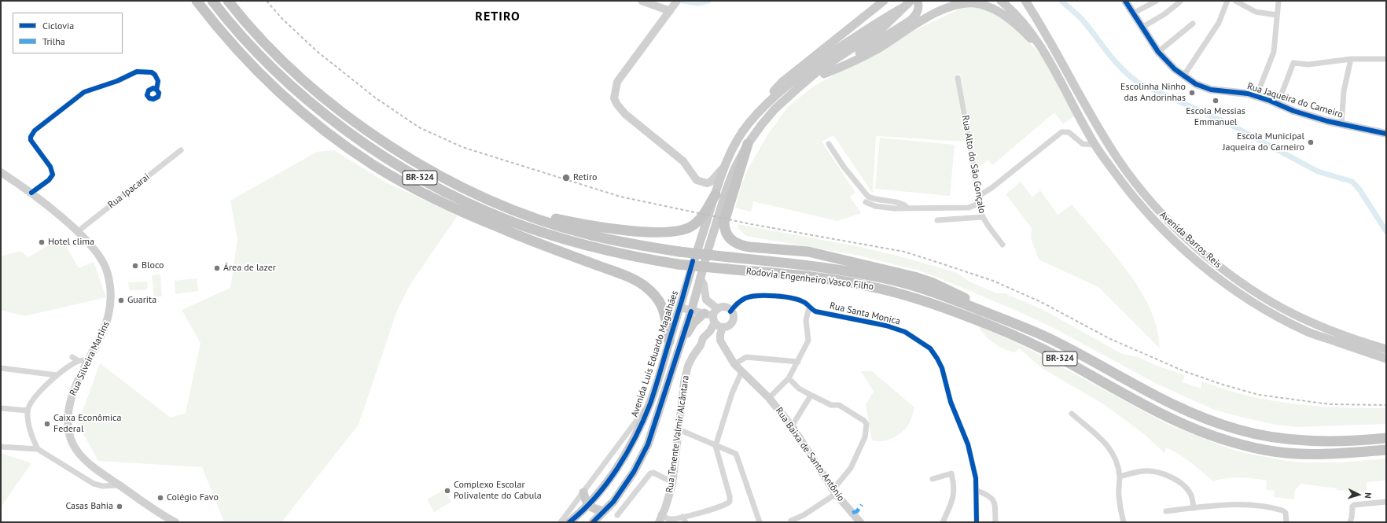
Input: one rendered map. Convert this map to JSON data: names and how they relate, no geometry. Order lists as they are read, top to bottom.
{
  "streets": {
    "highway": ["BR-324", "Rodovia Engenheiro Vasco Filho"],
    "main road": ["Avenida Barros Reis", "Avenida Luís Eduardo Magalhães"],
    "street": [
      "Rua Jaqueira do Carneiro",
      "Rua Alto do São Gonçalo",
      "Rua Ipacarai",
      "Rua Santa Monica",
      "Rua Silveira Martins",
      "Rua Tenente Valmir Alcântara",
      "Rua Baixa de Santo Antônio"
    ]
  },
  "crossings": [
    ["BR-324", "Rodovia Engenheiro Vasco Filho"],
    ["Rua Ipacarai", "Rua Silveira Martins"],
    ["Rua Santa Monica", "Avenida Luís Eduardo Magalhães"],
    ["Rua Santa Monica", "Rua Tenente Valmir Alcântara"],
    ["Rua Santa Monica", "Rua Baixa de Santo Antônio"],
    ["Avenida Luís Eduardo Magalhães", "Rua Tenente Valmir Alcântara"],
    ["Avenida Luís Eduardo Magalhães", "Rua Baixa de Santo Antônio"],
    ["Rua Tenente Valmir Alcântara", "Rua Baixa de Santo Antônio"]
  ],
  "districts": ["RETIRO"],
  "places": [
    "Escolinha Ninho das Andorinhas",
    "Escola Messias Emmanuel",
    "Escola Municipal Jaqueira do Carneiro",
    "Retiro",
    "Hotel clima",
    "Bloco",
    "Área de lazer",
    "Guarita",
    "Caixa Econômica Federal",
    "Complexo Escolar Polivalente do Cabula",
    "Colégio Favo",
    "Casas Bahia"
  ],
  "legend": ["Ciclovia", "Trilha"],
  "north": "right"
}
